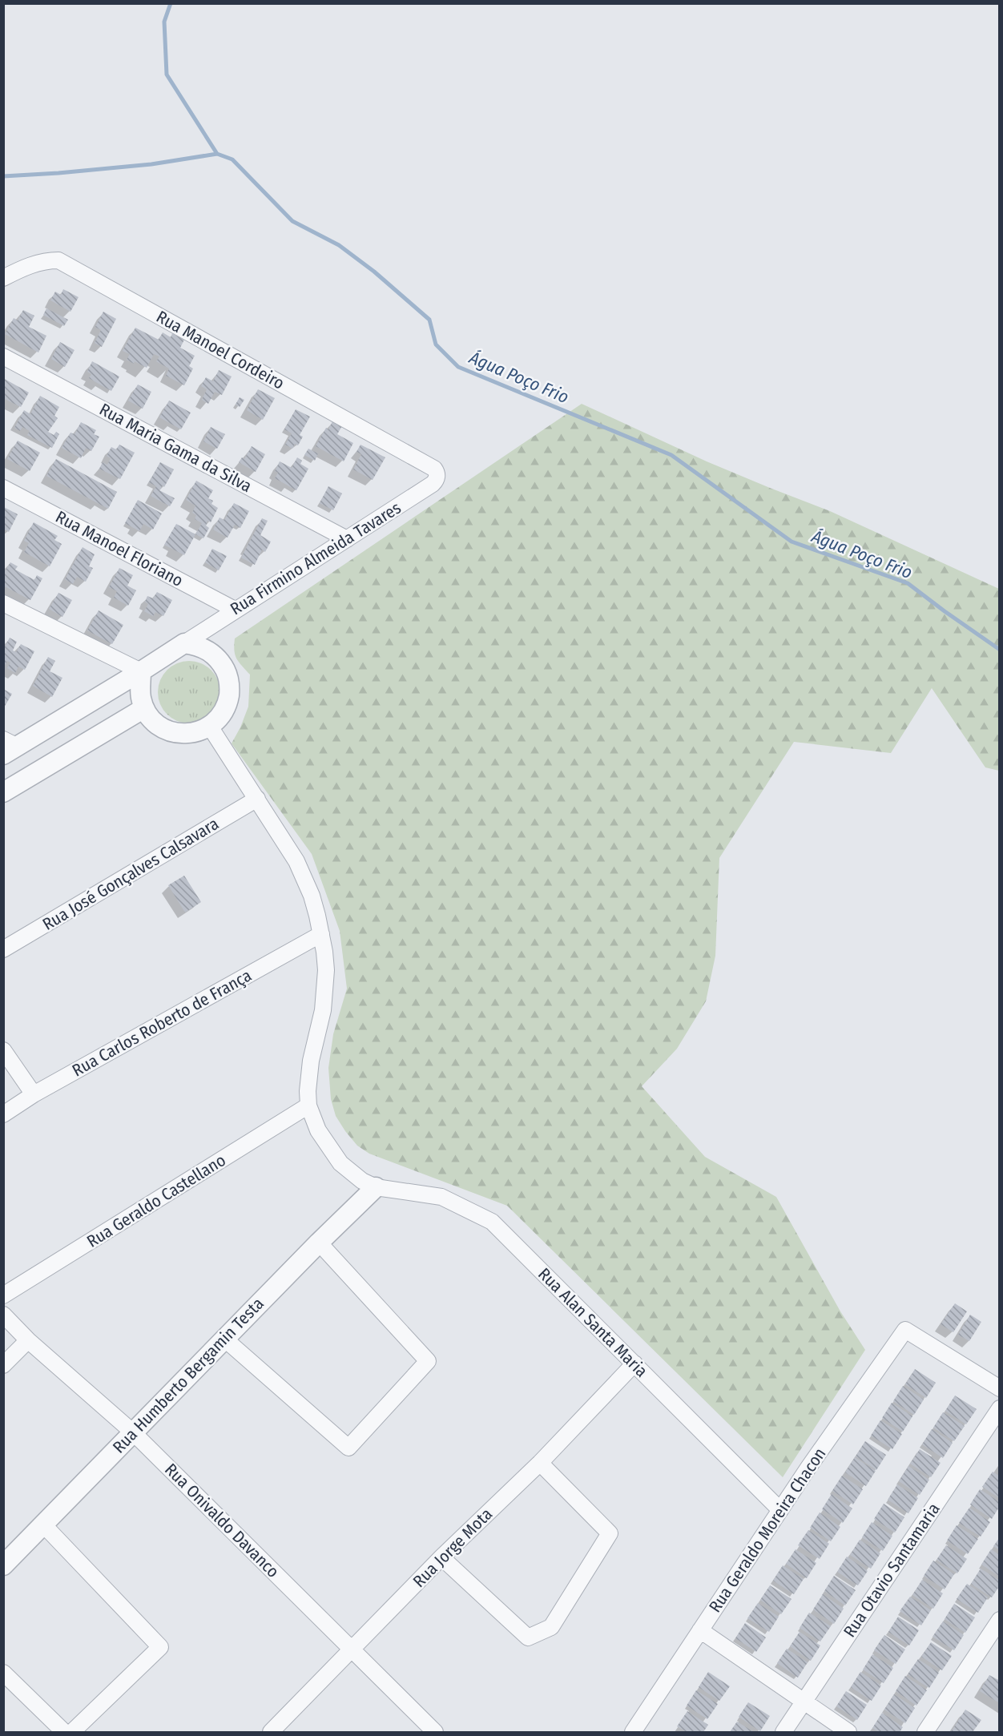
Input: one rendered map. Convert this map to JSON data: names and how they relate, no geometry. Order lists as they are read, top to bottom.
{
  "streets": {
    "street": [
      "Rua Manoel Cordeiro",
      "Rua Maria Gama da Silva",
      "Rua Manoel Floriano",
      "Rua Firmino Almeida Tavares",
      "Rua José Gonçalves Calsavara",
      "Rua Carlos Roberto de França",
      "Rua Geraldo Castellano",
      "Rua Alan Santa Maria",
      "Rua Humberto Bergamin Testa",
      "Rua Onivaldo Davanco",
      "Rua Geraldo Moreira Chacon",
      "Rua Jorge Mota",
      "Rua Otavio Santamaria"
    ]
  },
  "crossings": [
    ["Rua Manoel Cordeiro", "Rua Firmino Almeida Tavares"],
    ["Rua Maria Gama da Silva", "Rua Firmino Almeida Tavares"],
    ["Rua Manoel Floriano", "Rua Firmino Almeida Tavares"],
    ["Rua Alan Santa Maria", "Rua Humberto Bergamin Testa"],
    ["Rua Alan Santa Maria", "Rua Geraldo Moreira Chacon"],
    ["Rua Alan Santa Maria", "Rua Jorge Mota"],
    ["Rua Humberto Bergamin Testa", "Rua Onivaldo Davanco"],
    ["Rua Onivaldo Davanco", "Rua Jorge Mota"]
  ],
  "water": ["Água Poço Frio"]
}
